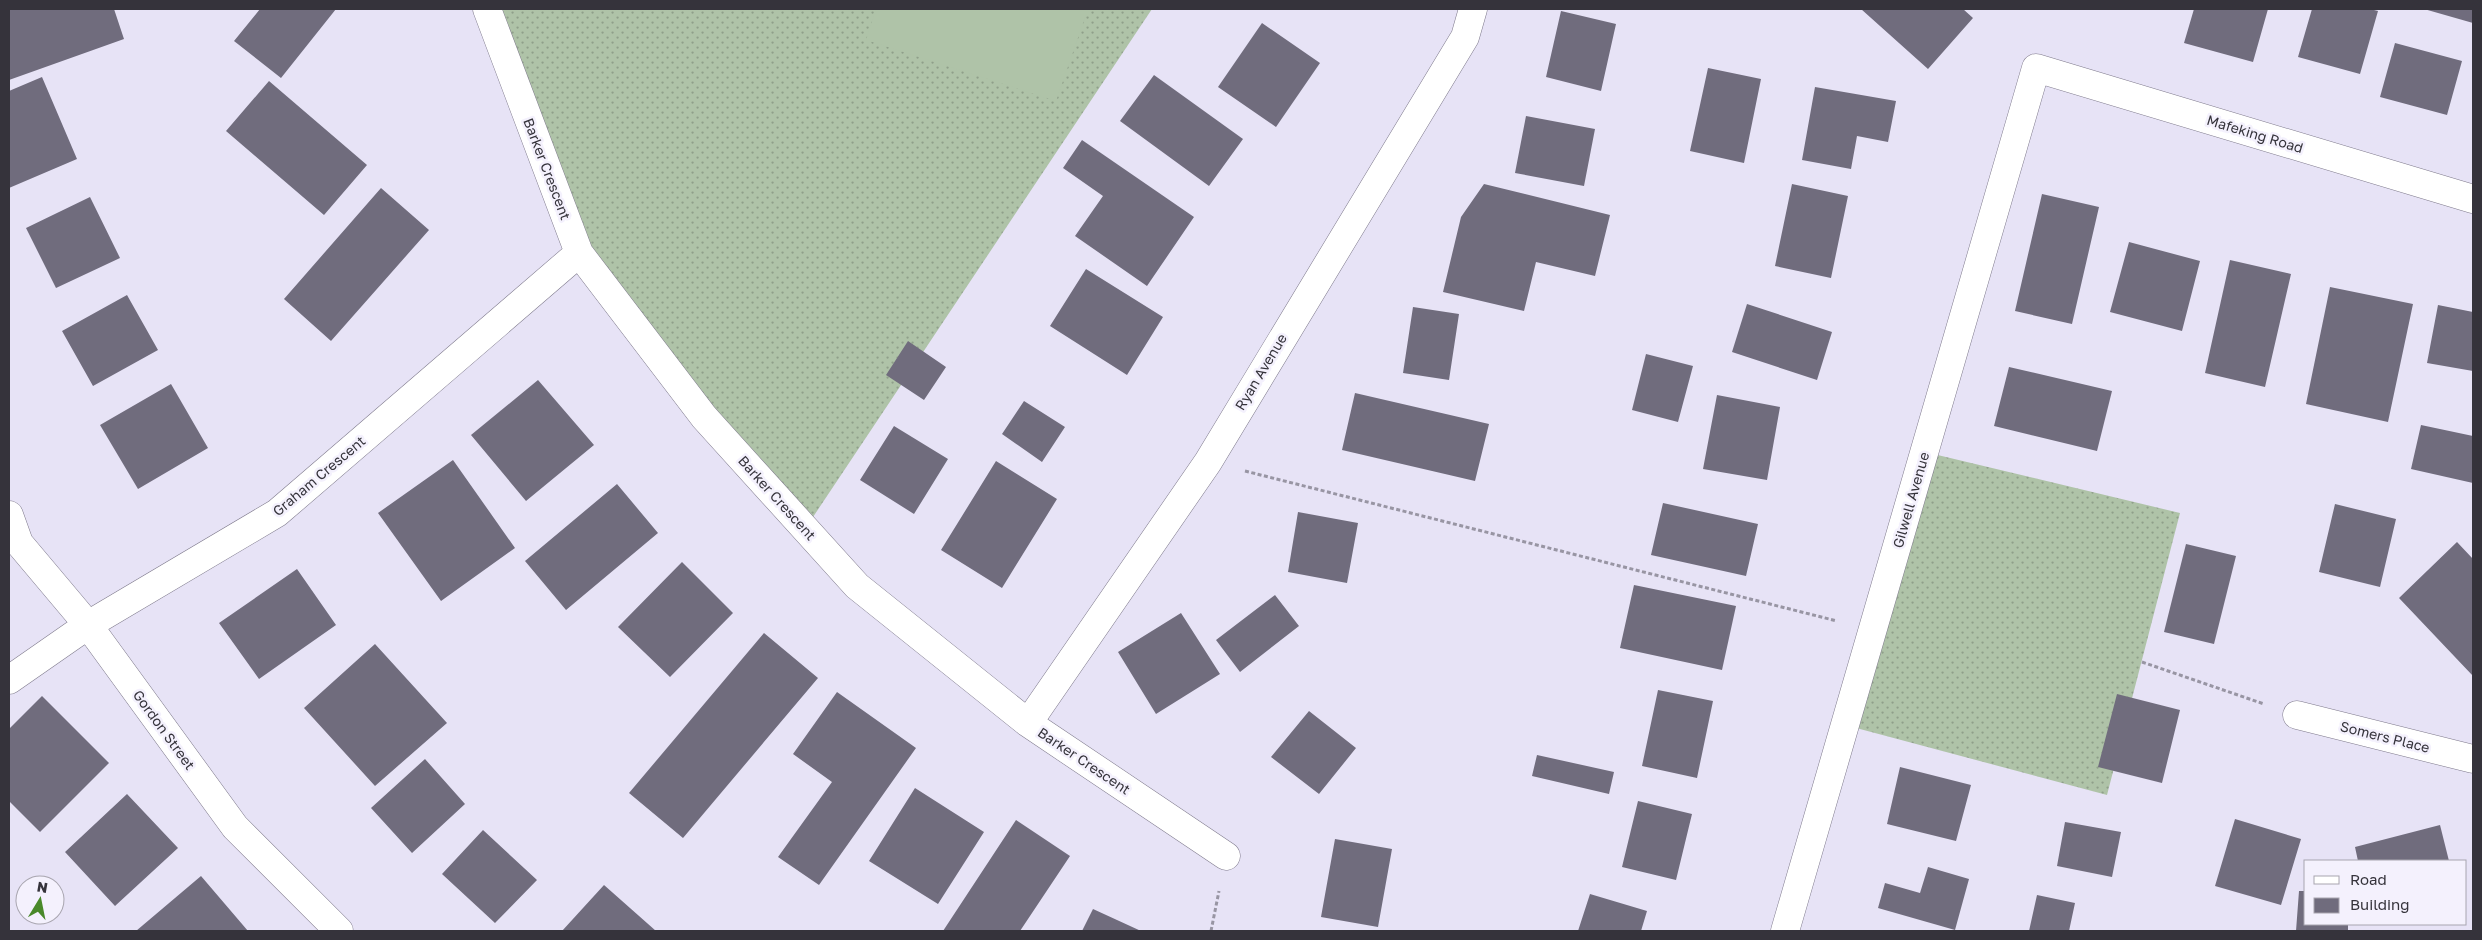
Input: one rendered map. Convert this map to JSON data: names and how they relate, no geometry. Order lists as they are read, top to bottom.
{
  "streets": {
    "street": [
      "Mafeking Road",
      "Barker Crescent",
      "Ryan Avenue",
      "Graham Crescent",
      "Gilwell Avenue",
      "Gordon Street",
      "Somers Place"
    ]
  },
  "crossings": [
    ["Mafeking Road", "Gilwell Avenue"],
    ["Barker Crescent", "Ryan Avenue"],
    ["Barker Crescent", "Graham Crescent"],
    ["Graham Crescent", "Gordon Street"]
  ],
  "legend": ["Road", "Building"],
  "north": "top"
}
